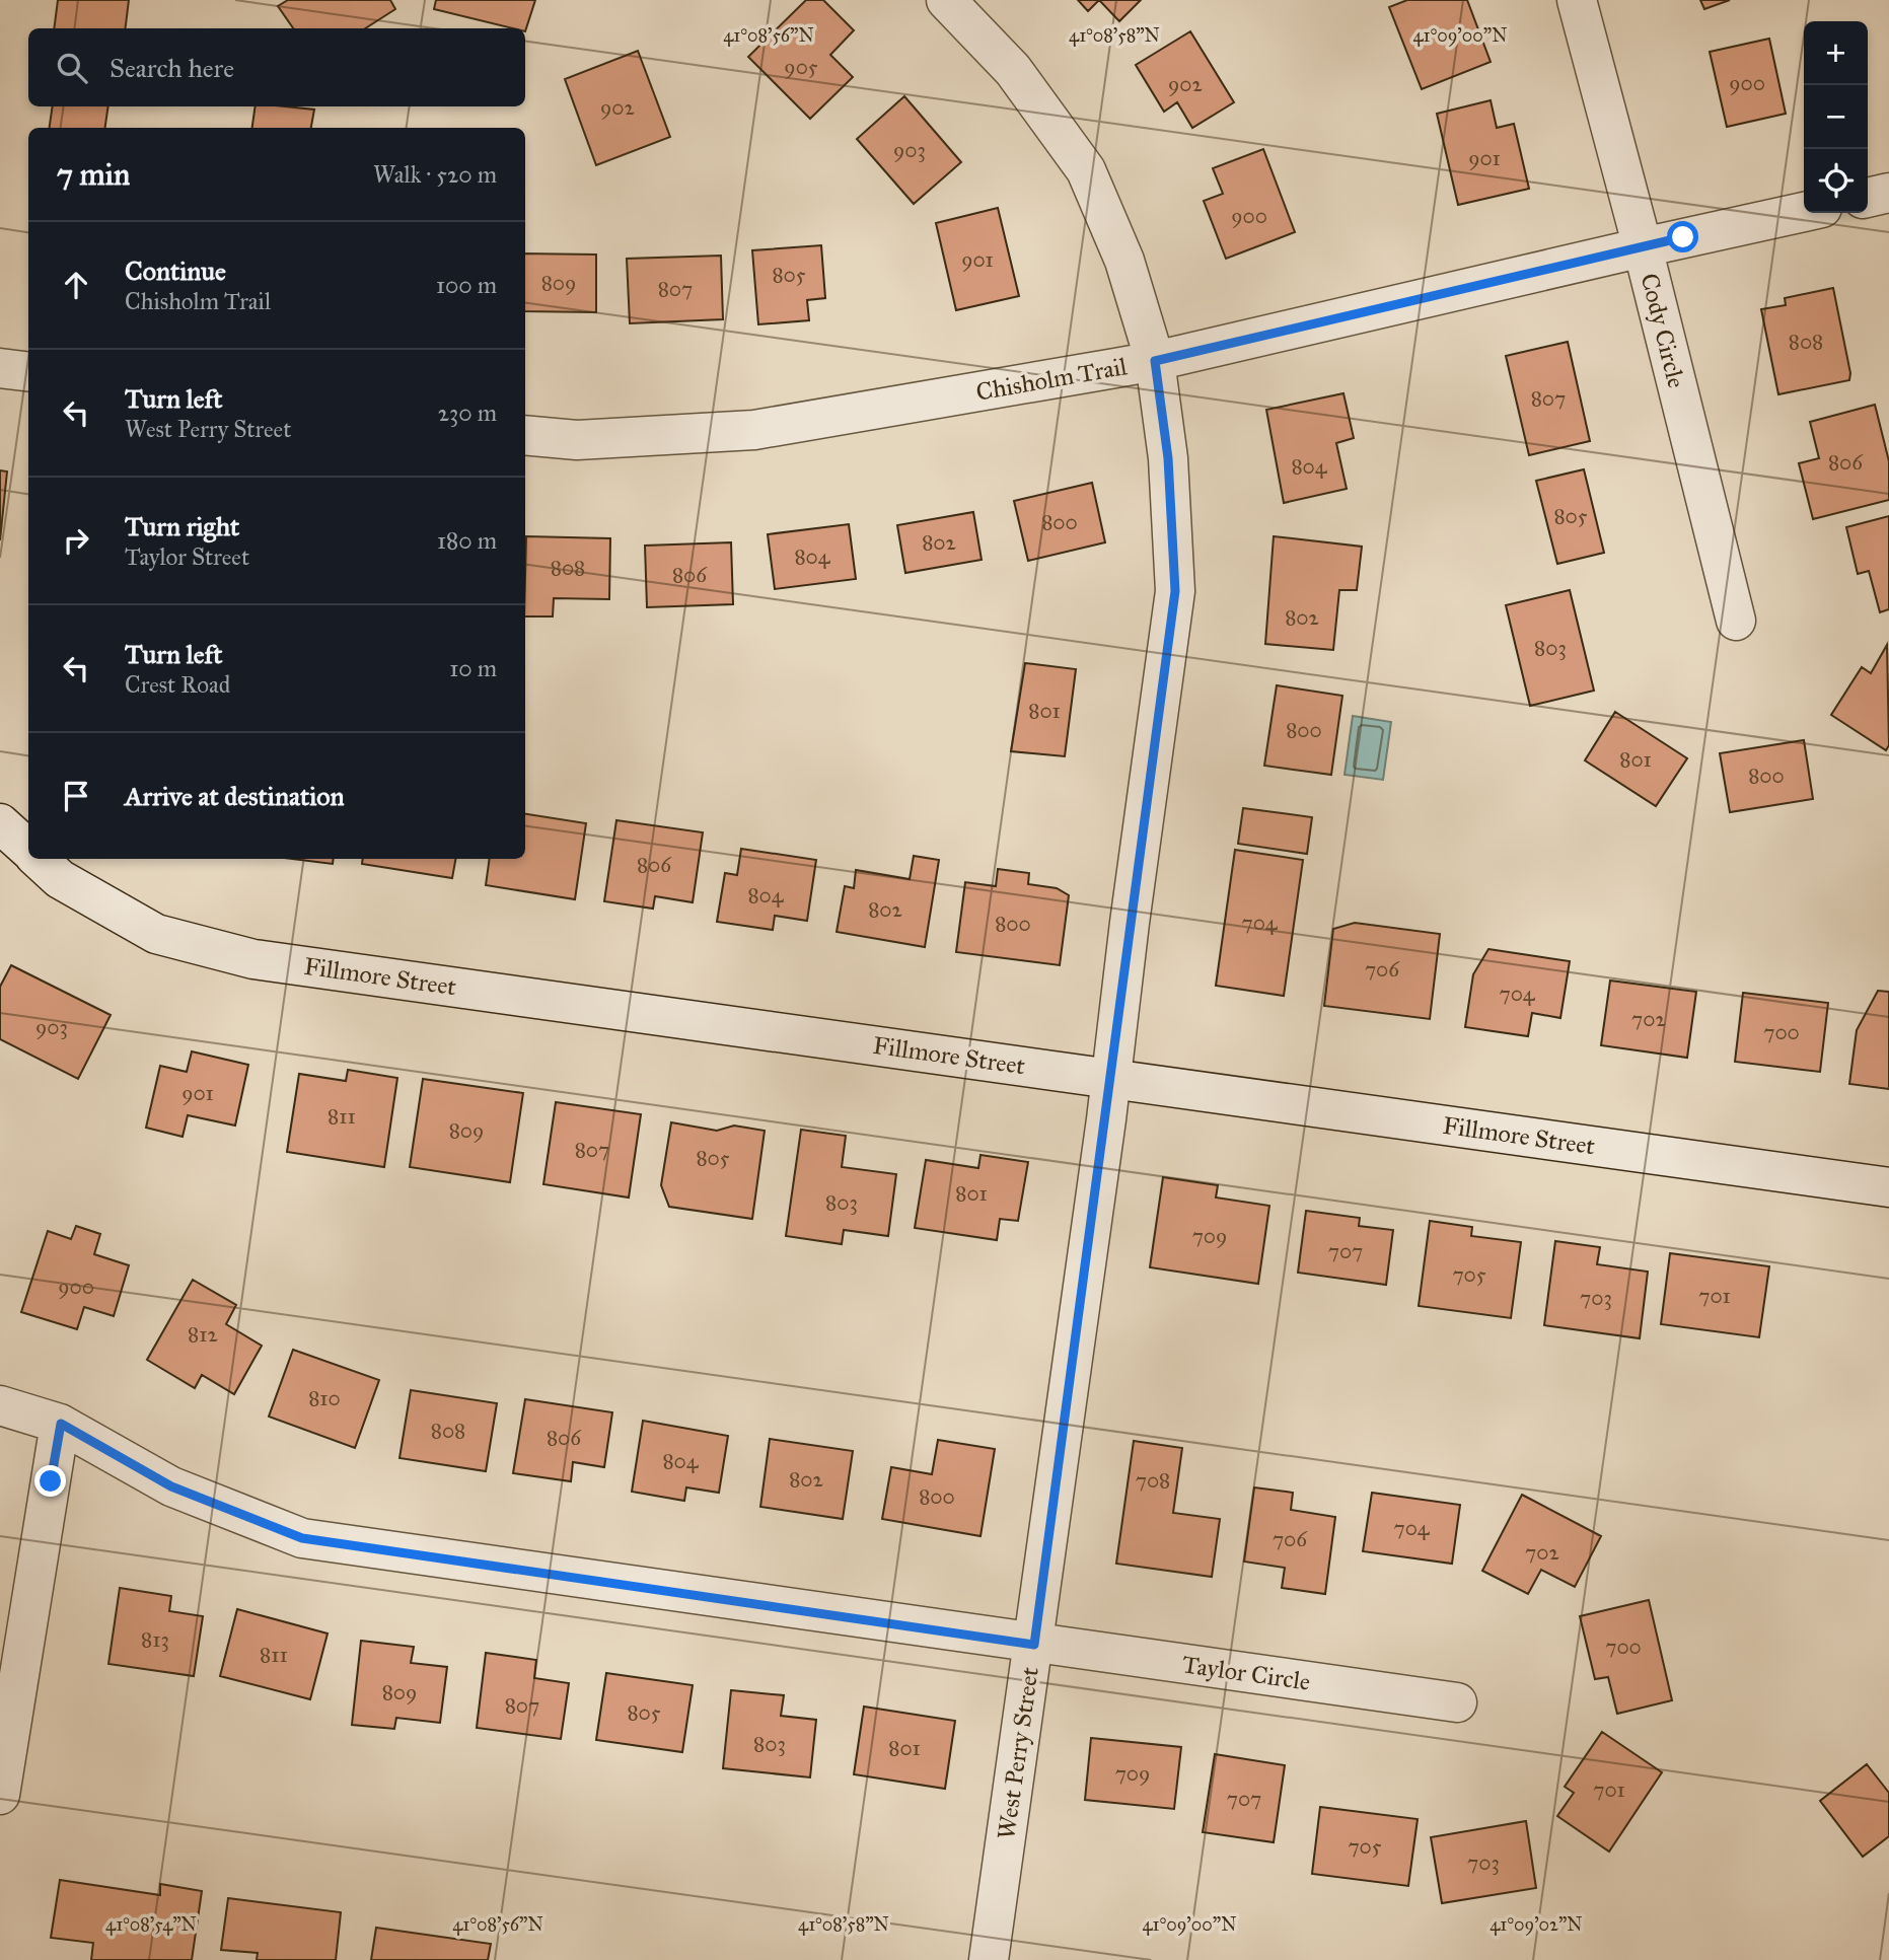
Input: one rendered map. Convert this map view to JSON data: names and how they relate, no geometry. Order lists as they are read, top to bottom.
{
  "streets": {
    "street": [
      "Cody Circle",
      "Chisholm Trail",
      "Fillmore Street",
      "Taylor Circle",
      "West Perry Street"
    ]
  },
  "crossings": [
    ["Cody Circle", "Chisholm Trail"],
    ["Chisholm Trail", "West Perry Street"],
    ["Fillmore Street", "West Perry Street"],
    ["Taylor Circle", "West Perry Street"]
  ],
  "house_numbers": [
    "905",
    "900",
    "902",
    "902",
    "903",
    "901",
    "900",
    "901",
    "805",
    "809",
    "807",
    "808",
    "807",
    "806",
    "804",
    "805",
    "800",
    "802",
    "804",
    "808",
    "806",
    "802",
    "803",
    "801",
    "800",
    "801",
    "800",
    "806",
    "804",
    "802",
    "704",
    "800",
    "706",
    "704",
    "702",
    "903",
    "700",
    "901",
    "811",
    "809",
    "807",
    "805",
    "801",
    "803",
    "709",
    "707",
    "705",
    "900",
    "701",
    "703",
    "812",
    "810",
    "808",
    "806",
    "804",
    "802",
    "708",
    "800",
    "704",
    "706",
    "702",
    "813",
    "700",
    "811",
    "809",
    "807",
    "805",
    "803",
    "801",
    "709",
    "701",
    "707",
    "705",
    "703"
  ],
  "page": {
    "map_buttons": ["+", "−"],
    "search": "Search here",
    "heading": ["7 min", "Walk · 520 m"],
    "list": [
      ["Continue", "Chisholm Trail", "100 m"],
      ["Turn left", "West Perry Street", "230 m"],
      ["Turn right", "Taylor Street", "180 m"],
      ["Turn left", "Crest Road", "10 m"],
      "Arrive at destination"
    ]
  },
  "coordinates": [
    "41°08'56\"N",
    "41°08'58\"N",
    "41°09'00\"N",
    "41°08'54\"N",
    "41°09'02\"N"
  ]
}
